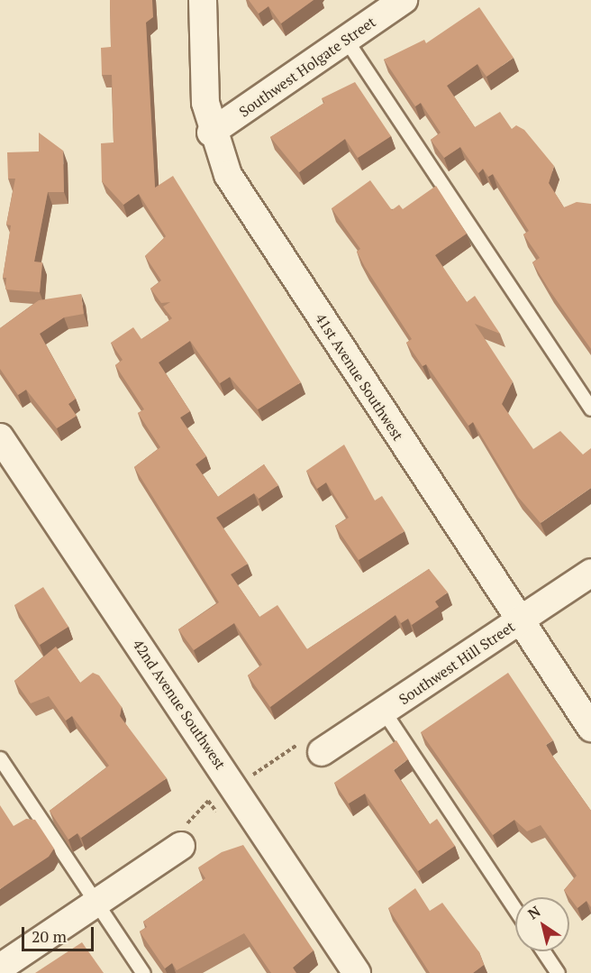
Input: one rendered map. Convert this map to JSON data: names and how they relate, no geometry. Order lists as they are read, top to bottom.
{
  "streets": {
    "street": [
      "Southwest Holgate Street",
      "41st Avenue Southwest",
      "Southwest Hill Street",
      "42nd Avenue Southwest"
    ]
  },
  "crossings": [
    ["Southwest Holgate Street", "41st Avenue Southwest"],
    ["41st Avenue Southwest", "Southwest Hill Street"]
  ],
  "scale_bar": "20 m",
  "north": "top left"
}
